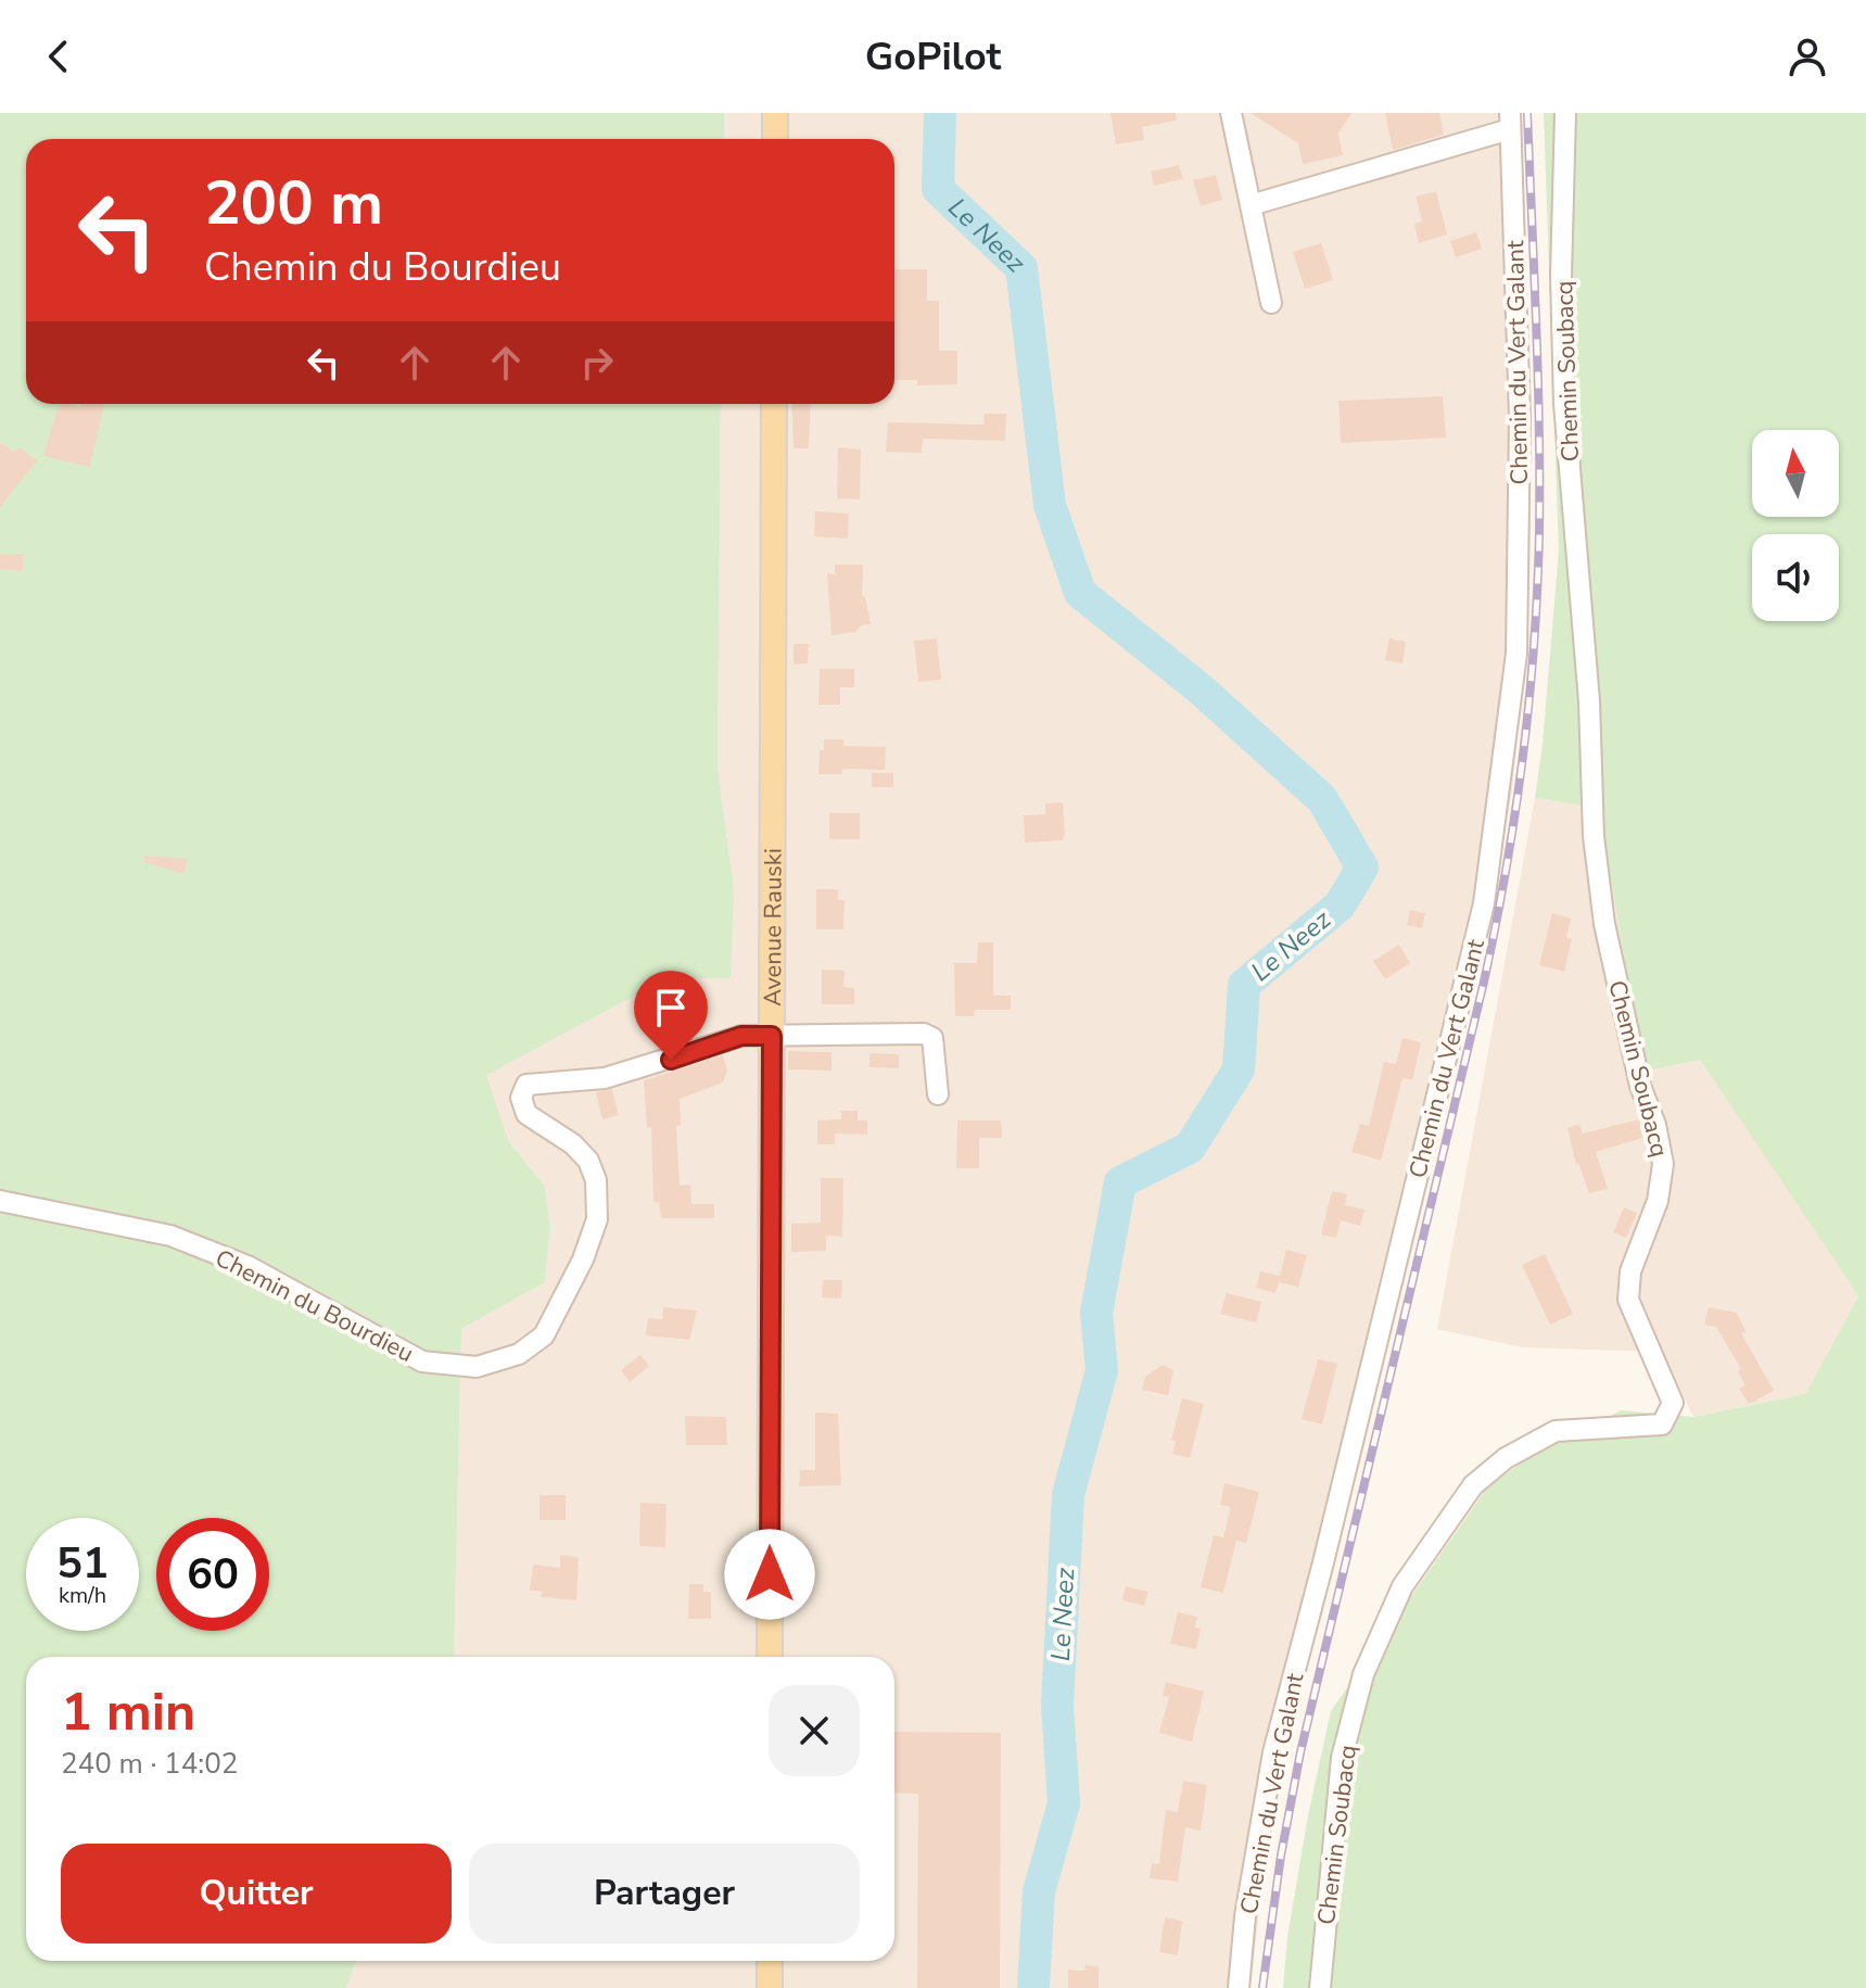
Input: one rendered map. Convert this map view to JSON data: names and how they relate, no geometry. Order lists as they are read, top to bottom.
{
  "streets": {
    "main road": ["Avenue Rauski"],
    "street": ["Chemin du Vert Galant", "Chemin Soubacq", "Chemin du Bourdieu"]
  },
  "crossings": [
    ["Avenue Rauski", "Chemin du Bourdieu"]
  ],
  "water": ["Le Neez"],
  "north": "top",
  "page": {
    "header": "GoPilot",
    "turn": ["200 m", "Chemin du Bourdieu"],
    "speed": "51 km/h",
    "limit": "60",
    "heading": ["1 min", "240 m · 14:02"],
    "buttons": ["Quitter", "Partager"]
  }
}
